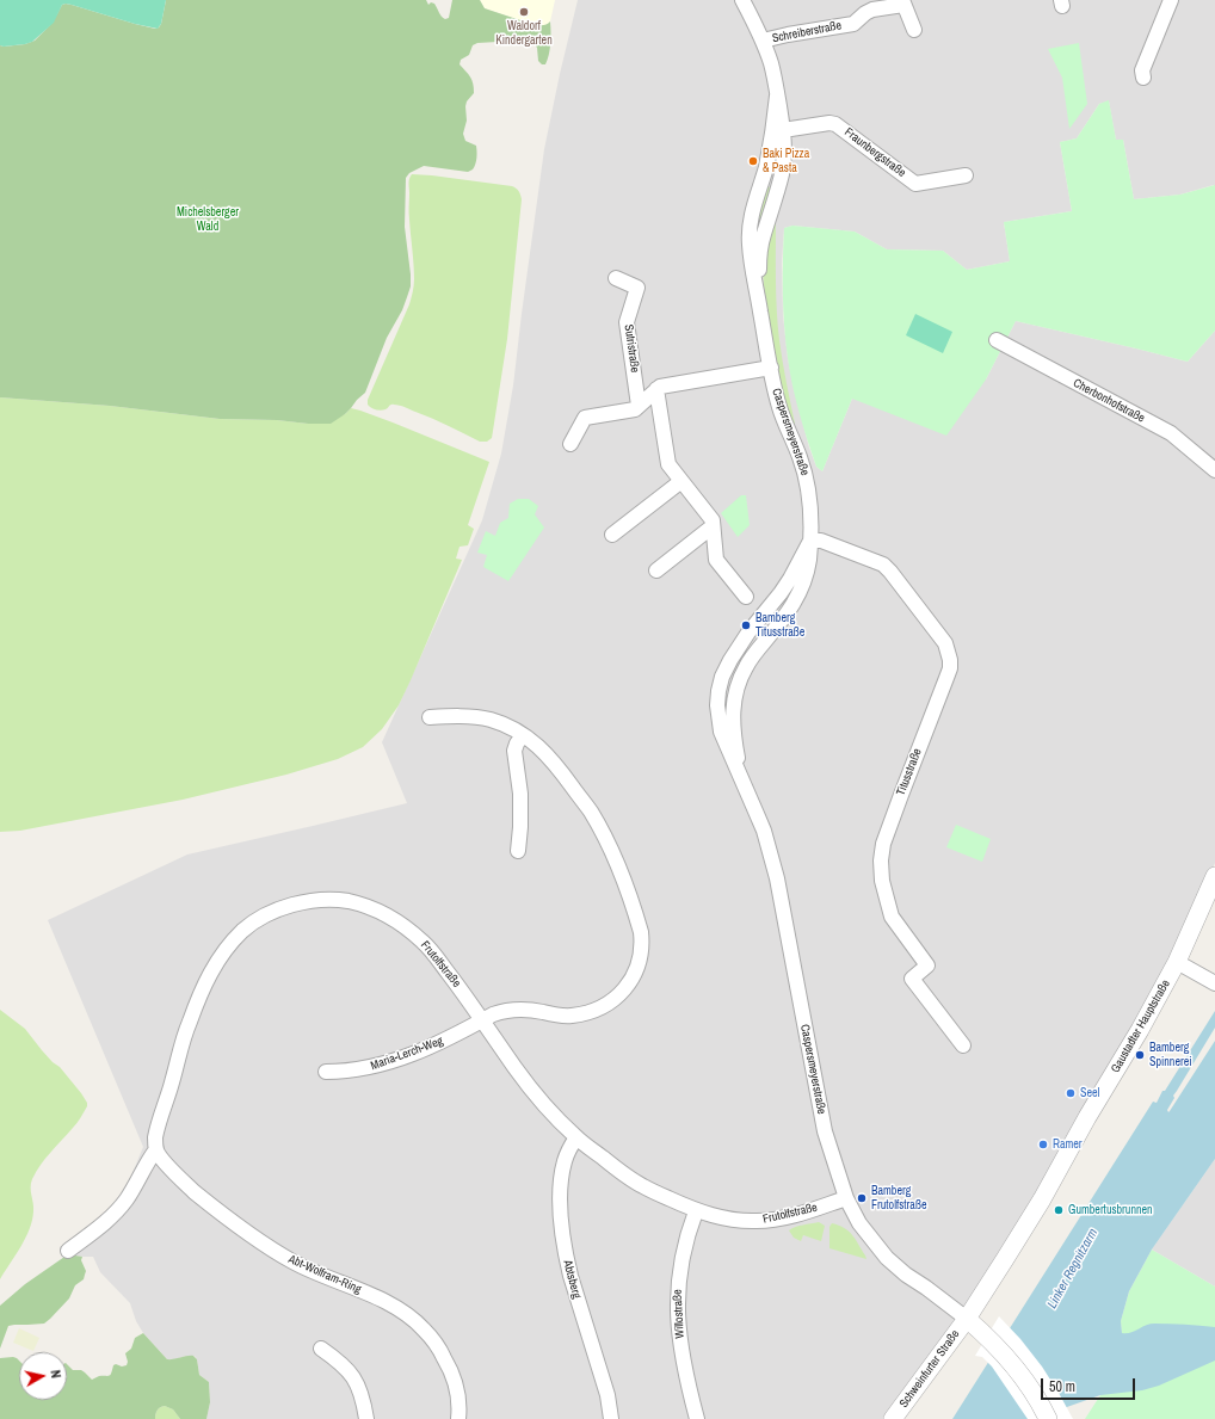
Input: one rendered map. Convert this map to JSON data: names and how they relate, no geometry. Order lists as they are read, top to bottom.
{
  "streets": {
    "street": [
      "Schreiberstraße",
      "Fraunbergstraße",
      "Sutristraße",
      "Cherbonhofstraße",
      "Caspersmeyerstraße",
      "Titusstraße",
      "Frutolfstraße",
      "Gaustadter Hauptstraße",
      "Maria-Lerch-Weg",
      "Abt-Wolfram-Ring",
      "Abtsberg",
      "Willostraße",
      "Schweinfurter Straße"
    ]
  },
  "crossings": [
    ["Schreiberstraße", "Caspersmeyerstraße"],
    ["Fraunbergstraße", "Caspersmeyerstraße"],
    ["Caspersmeyerstraße", "Titusstraße"],
    ["Caspersmeyerstraße", "Frutolfstraße"],
    ["Caspersmeyerstraße", "Gaustadter Hauptstraße"],
    ["Caspersmeyerstraße", "Schweinfurter Straße"],
    ["Frutolfstraße", "Maria-Lerch-Weg"],
    ["Frutolfstraße", "Abt-Wolfram-Ring"],
    ["Frutolfstraße", "Abtsberg"],
    ["Frutolfstraße", "Willostraße"],
    ["Gaustadter Hauptstraße", "Schweinfurter Straße"]
  ],
  "water": ["Linker Regnitzarm"],
  "parks": ["Michelsberger Wald"],
  "places": [
    "Waldorf Kindergarten",
    "Baki Pizza & Pasta",
    "Bamberg Titusstraße",
    "Bamberg Spinnerei",
    "Seel",
    "Ramer",
    "Bamberg Frutolfstraße",
    "Gumbertusbrunnen"
  ],
  "scale_bar": "50 m",
  "north": "right"
}
